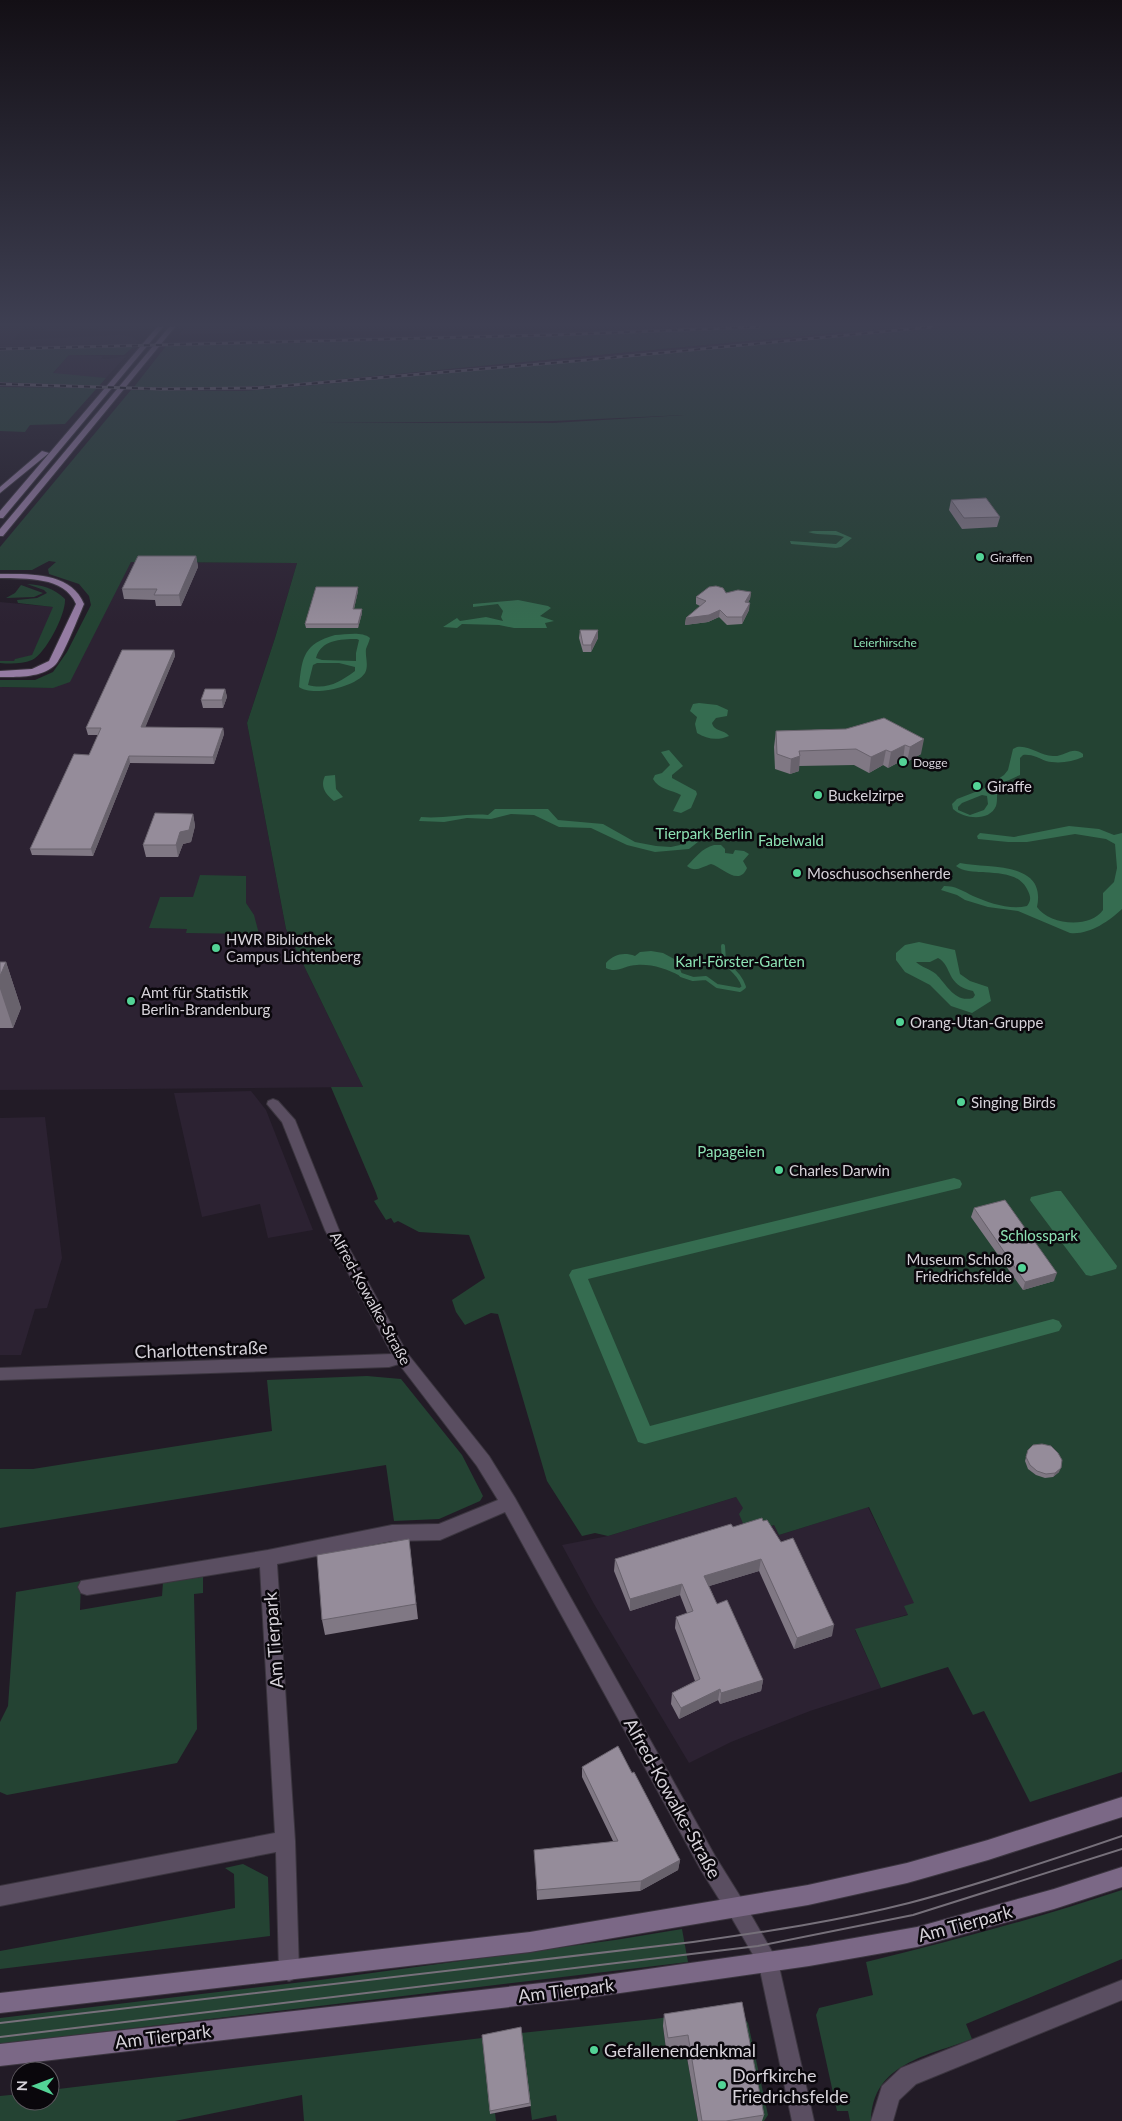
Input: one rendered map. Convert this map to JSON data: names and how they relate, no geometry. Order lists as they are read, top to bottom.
{
  "streets": {
    "main road": ["Am Tierpark"],
    "street": ["Alfred-Kowalke-Straße", "Charlottenstraße"]
  },
  "crossings": [
    ["Alfred-Kowalke-Straße", "Charlottenstraße"],
    ["Alfred-Kowalke-Straße", "Am Tierpark"]
  ],
  "parks": [
    "Leierhirsche",
    "Tierpark Berlin",
    "Fabelwald",
    "Karl-Förster-Garten",
    "Papageien",
    "Schlosspark"
  ],
  "places": [
    "Giraffen",
    "Dogge",
    "Giraffe",
    "Buckelzirpe",
    "Moschusochsenherde",
    "HWR Bibliothek Campus Lichtenberg",
    "Amt für Statistik Berlin-Brandenburg",
    "Orang-Utan-Gruppe",
    "Singing Birds",
    "Charles Darwin",
    "Museum Schloß Friedrichsfelde",
    "Gefallenendenkmal",
    "Dorfkirche Friedrichsfelde"
  ],
  "north": "left"
}
